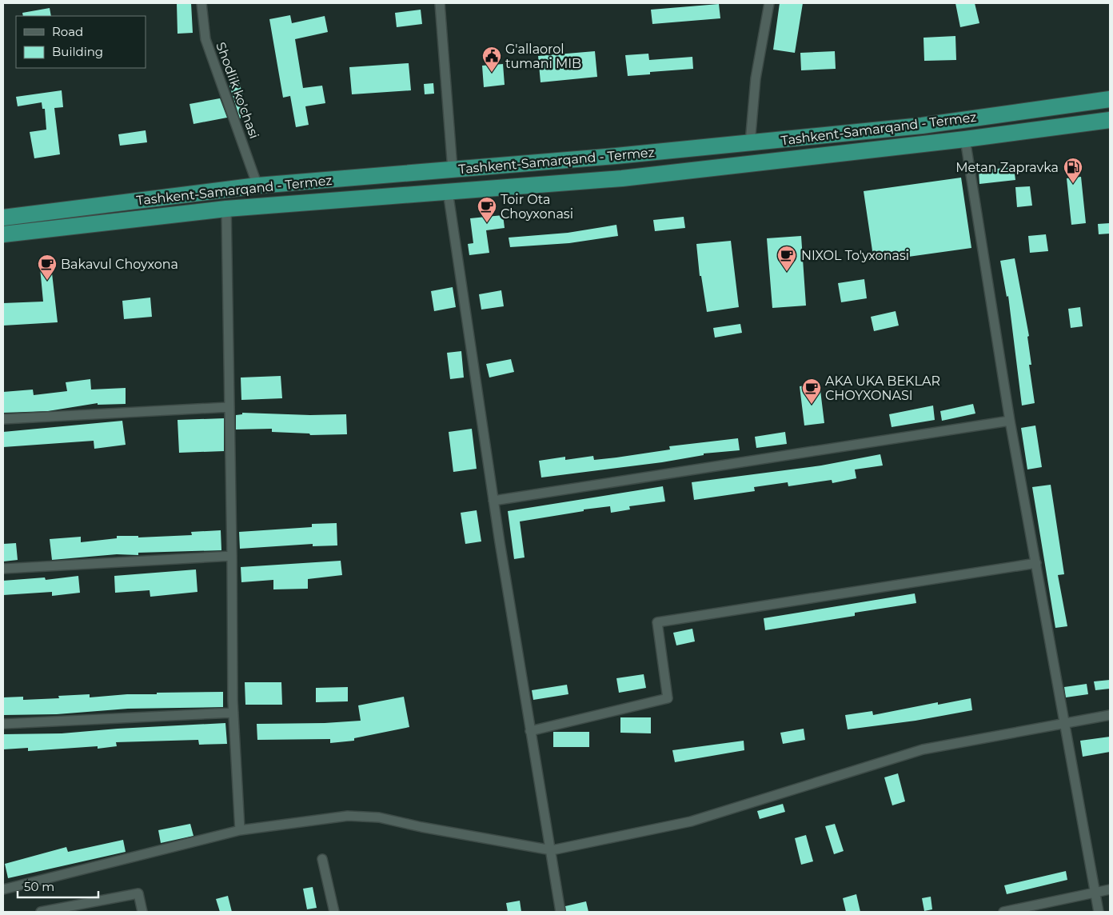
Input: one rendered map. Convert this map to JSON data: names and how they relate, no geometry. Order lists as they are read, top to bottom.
{
  "streets": {
    "highway": ["Tashkent-Samarqand - Termez"],
    "street": ["Shodlik ko'chasi"]
  },
  "crossings": [
    ["Shodlik ko'chasi", "Tashkent-Samarqand - Termez"]
  ],
  "places": {
    "public building": ["G'allaorol tumani MIB"],
    "fuel station": ["Metan Zapravka"],
    "cafe": [
      "Toir Ota Choyxonasi",
      "NIXOL To'yxonasi",
      "Bakavul Choyxona",
      "AKA UKA BEKLAR CHOYXONASI"
    ]
  },
  "legend": ["Road", "Building"],
  "scale_bar": "50 m"
}
